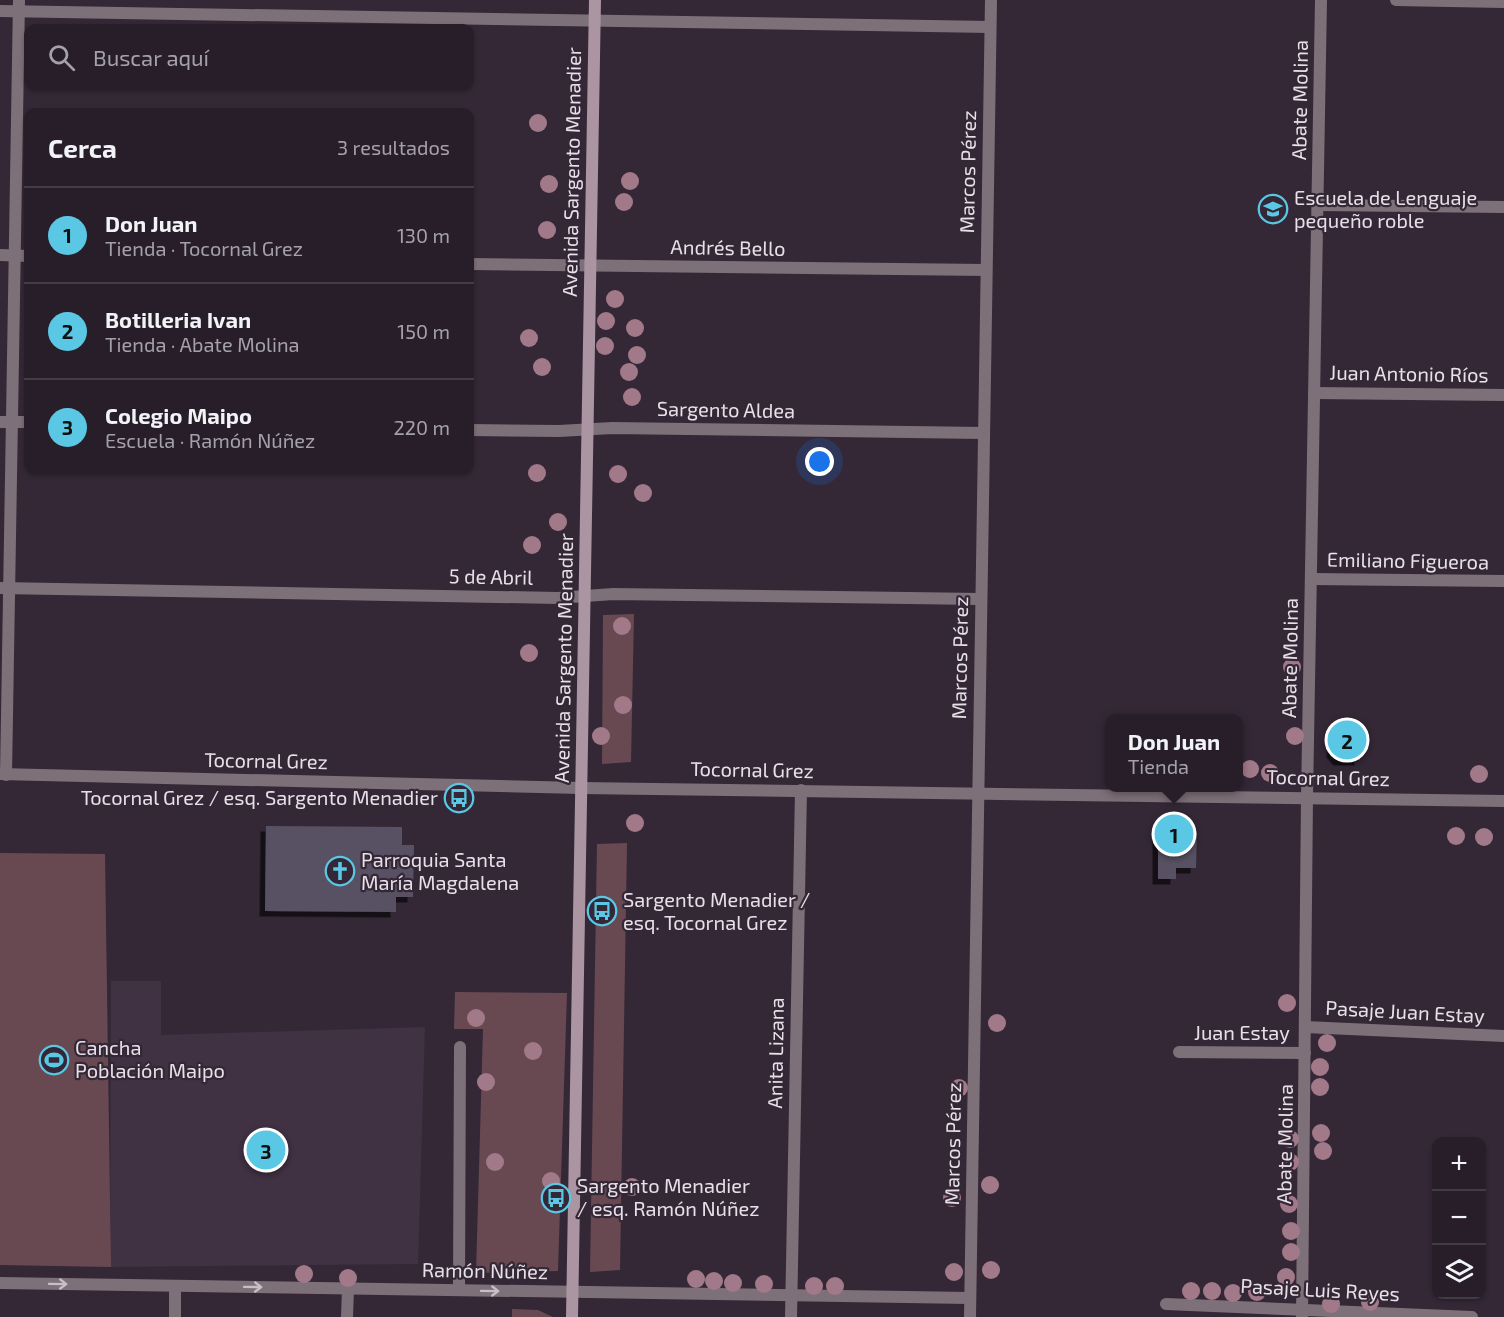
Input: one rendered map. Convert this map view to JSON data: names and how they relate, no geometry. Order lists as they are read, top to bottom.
{
  "streets": {
    "main road": ["Avenida Sargento Menadier"],
    "street": [
      "Abate Molina",
      "Marcos Pérez",
      "Andrés Bello",
      "Juan Antonio Ríos",
      "Sargento Aldea",
      "Emiliano Figueroa",
      "5 de Abril",
      "Tocornal Grez",
      "Pasaje Juan Estay",
      "Juan Estay",
      "Anita Lizana",
      "Ramón Núñez",
      "Pasaje Luis Reyes"
    ]
  },
  "crossings": [
    ["Abate Molina", "Juan Antonio Ríos"],
    ["Abate Molina", "Emiliano Figueroa"],
    ["Abate Molina", "Tocornal Grez"],
    ["Abate Molina", "Pasaje Juan Estay"],
    ["Abate Molina", "Juan Estay"],
    ["Abate Molina", "Pasaje Luis Reyes"],
    ["Avenida Sargento Menadier", "Andrés Bello"],
    ["Avenida Sargento Menadier", "Sargento Aldea"],
    ["Avenida Sargento Menadier", "5 de Abril"],
    ["Avenida Sargento Menadier", "Tocornal Grez"],
    ["Avenida Sargento Menadier", "Ramón Núñez"],
    ["Marcos Pérez", "Andrés Bello"],
    ["Marcos Pérez", "Sargento Aldea"],
    ["Marcos Pérez", "5 de Abril"],
    ["Marcos Pérez", "Tocornal Grez"],
    ["Marcos Pérez", "Ramón Núñez"],
    ["Tocornal Grez", "Anita Lizana"],
    ["Anita Lizana", "Ramón Núñez"]
  ],
  "one_way": ["Ramón Núñez"],
  "places": {
    "school or university": ["Escuela de Lenguaje pequeño roble"],
    "bus stop": ["Tocornal Grez / esq. Sargento Menadier", "Sargento Menadier / esq. Tocornal Grez", "Sargento Menadier / esq. Ramón Núñez"],
    "church": ["Parroquia Santa María Magdalena"],
    "sports": ["Cancha Población Maipo"]
  },
  "page": {
    "search": "Buscar aquí",
    "heading": ["Cerca", "3 resultados"],
    "list": [
      {
        "mark": "1",
        "name": "Don Juan",
        "note": "Tienda · Tocornal Grez",
        "value": "130 m"
      },
      {
        "mark": "2",
        "name": "Botilleria Ivan",
        "note": "Tienda · Abate Molina",
        "value": "150 m"
      },
      {
        "mark": "3",
        "name": "Colegio Maipo",
        "note": "Escuela · Ramón Núñez",
        "value": "220 m"
      }
    ],
    "popup": ["Don Juan", "Tienda"],
    "pins": ["2", "1", "3"],
    "map_buttons": ["+", "−"]
  }
}
